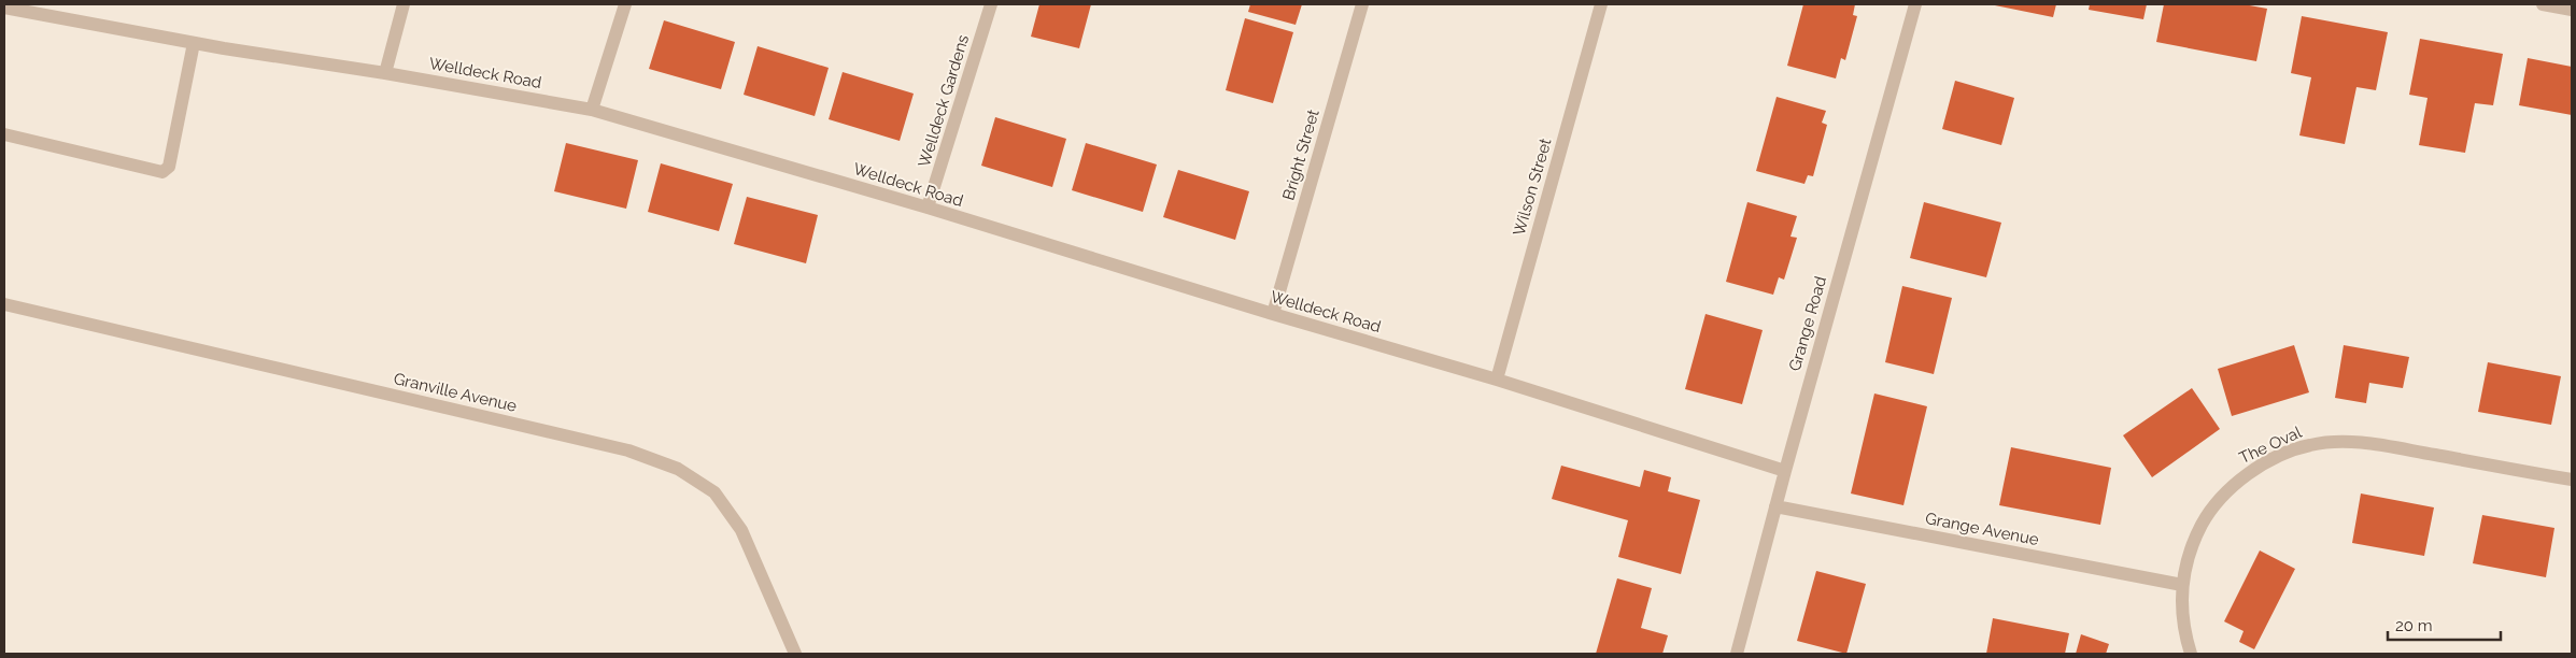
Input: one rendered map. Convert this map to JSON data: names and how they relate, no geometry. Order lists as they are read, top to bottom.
{
  "streets": {
    "street": [
      "Welldeck Road",
      "Welldeck Gardens",
      "Bright Street",
      "Wilson Street",
      "Grange Road",
      "Granville Avenue",
      "The Oval",
      "Grange Avenue"
    ]
  },
  "crossings": [
    ["Welldeck Road", "Welldeck Gardens"],
    ["Welldeck Road", "Bright Street"],
    ["Welldeck Road", "Wilson Street"],
    ["Welldeck Road", "Grange Road"],
    ["Grange Road", "Grange Avenue"],
    ["The Oval", "Grange Avenue"]
  ],
  "scale_bar": "20 m"
}
